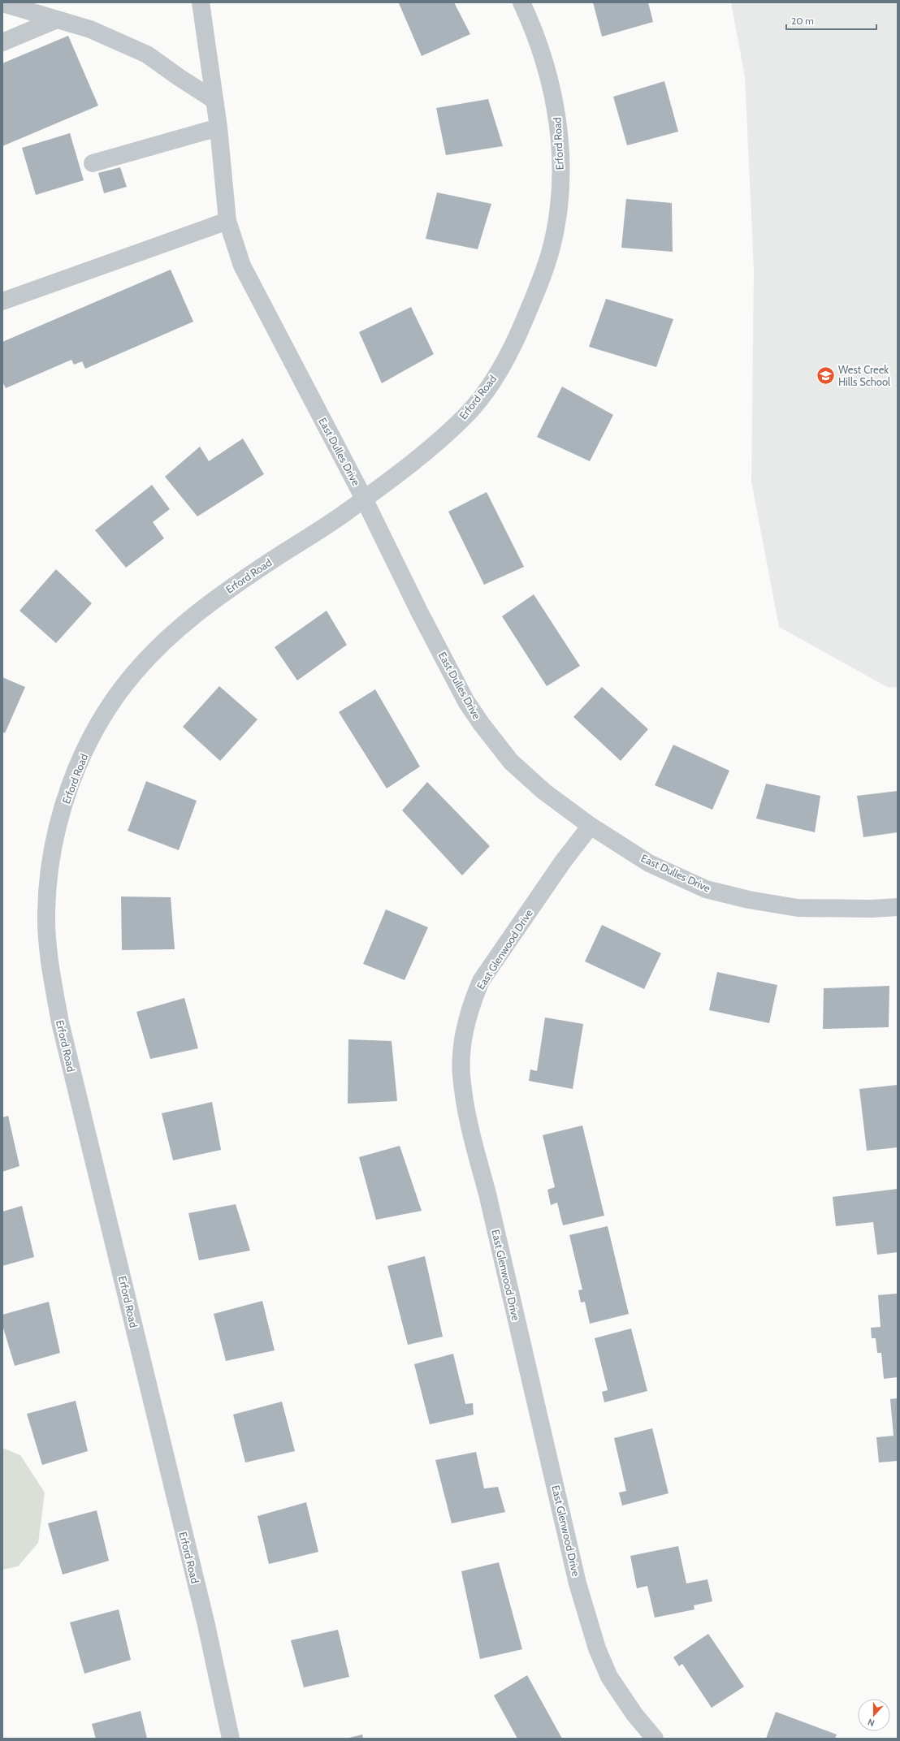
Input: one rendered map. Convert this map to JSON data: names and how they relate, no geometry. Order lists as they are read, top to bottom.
{
  "streets": {
    "street": ["Erford Road", "East Dulles Drive", "East Glenwood Drive"]
  },
  "crossings": [
    ["Erford Road", "East Dulles Drive"],
    ["East Dulles Drive", "East Glenwood Drive"]
  ],
  "places": {
    "school or university": ["West Creek Hills School"]
  },
  "scale_bar": "20 m",
  "north": "bottom"
}
